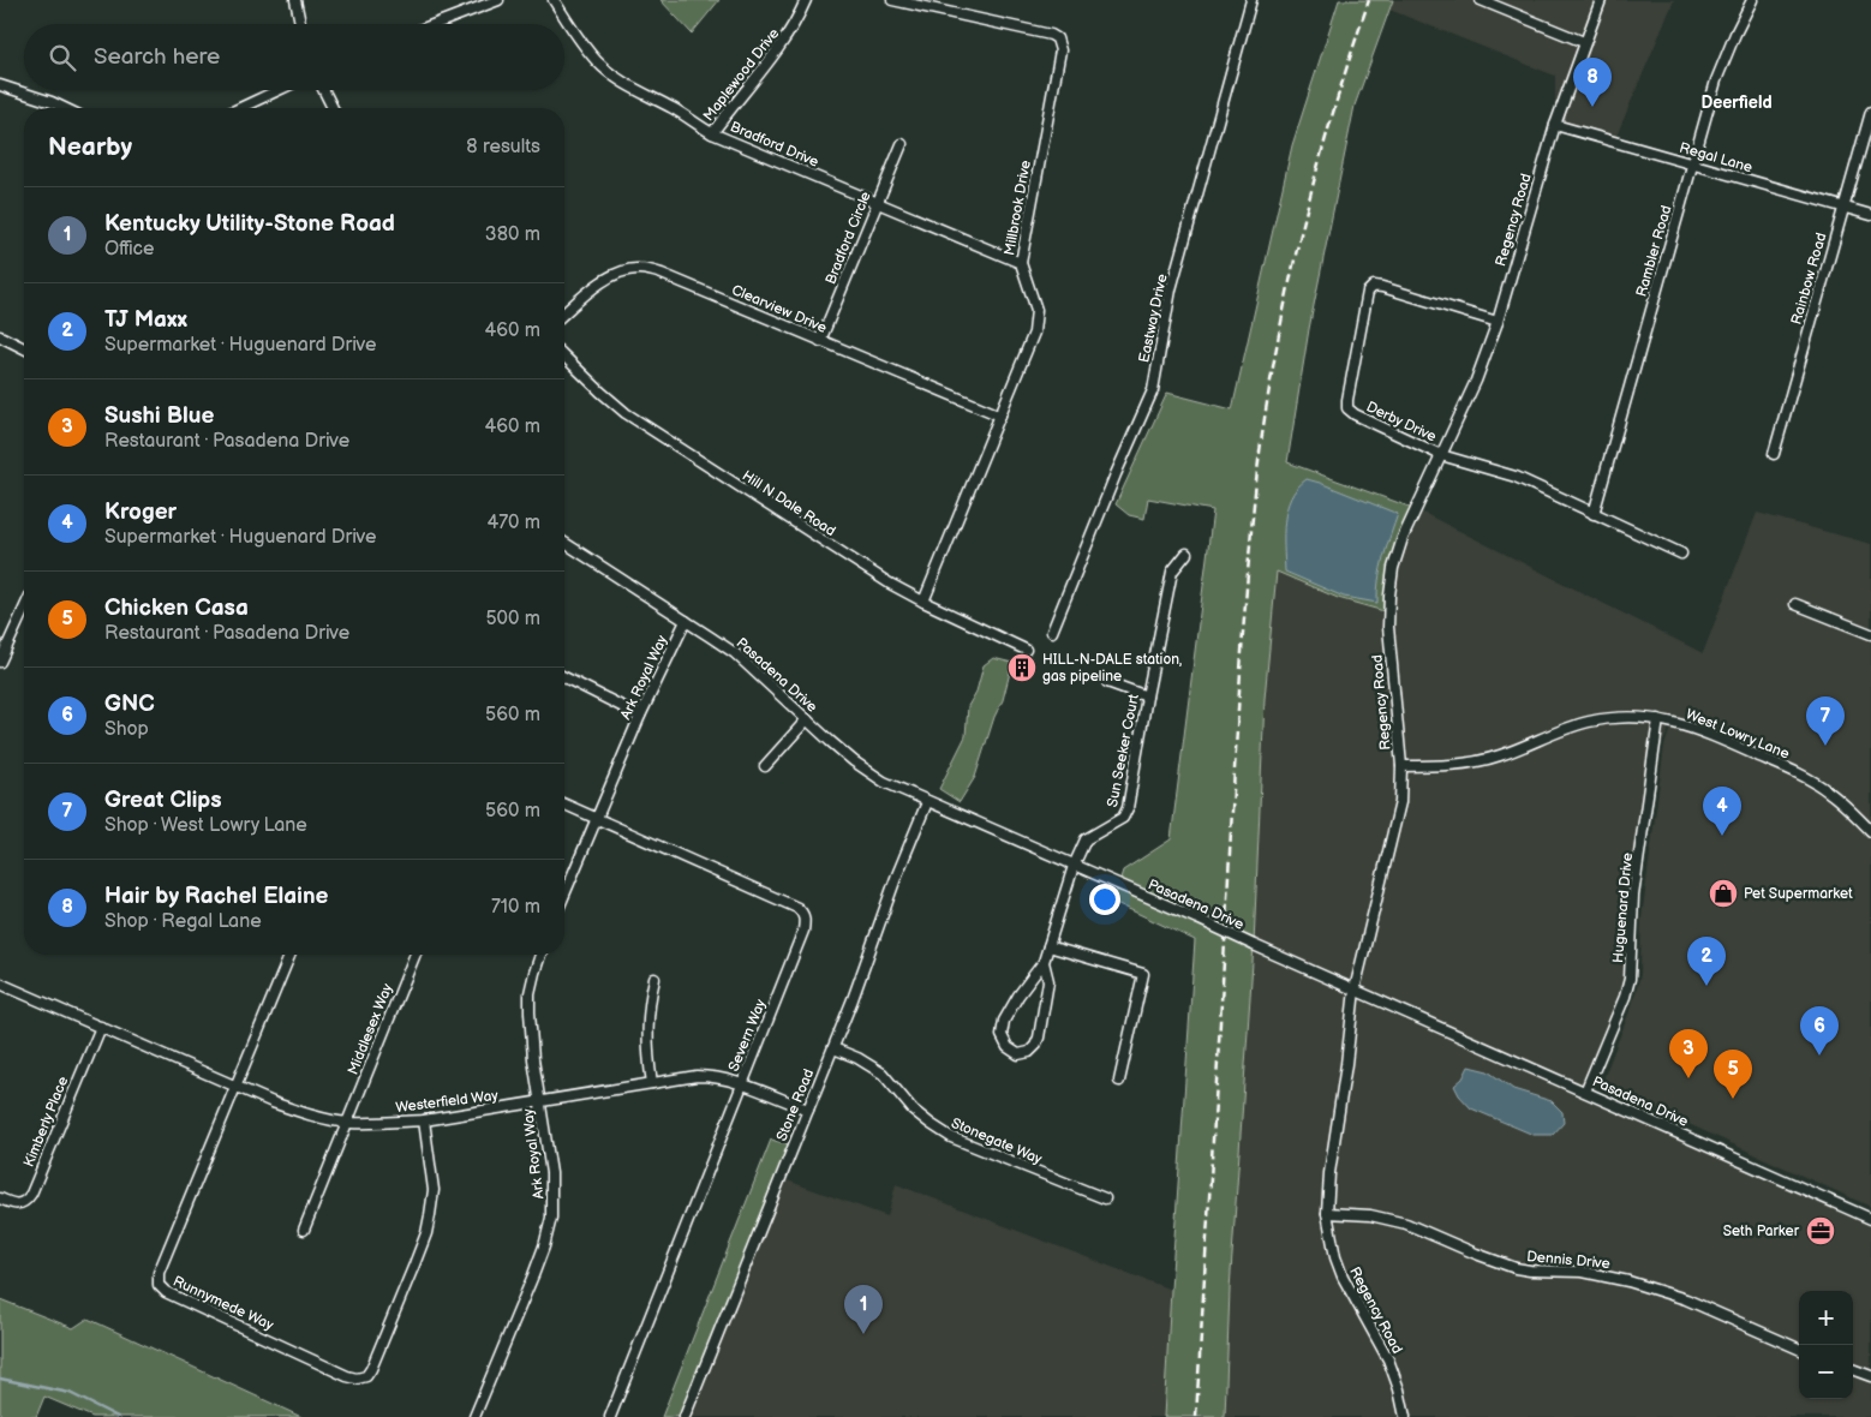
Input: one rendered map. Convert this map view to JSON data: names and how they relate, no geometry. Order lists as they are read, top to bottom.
{
  "streets": {
    "street": [
      "Maplewood Drive",
      "Bradford Drive",
      "Regal Lane",
      "Millbrook Drive",
      "Regency Road",
      "Bradford Circle",
      "Rambler Road",
      "Rainbow Road",
      "Clearview Drive",
      "Eastway Drive",
      "Derby Drive",
      "Hill N Dale Road",
      "Pasadena Drive",
      "Ark Royal Way",
      "West Lowry Lane",
      "Sun Seeker Court",
      "Huguenard Drive",
      "Middlesex Way",
      "Severn Way",
      "Westerfield Way",
      "Stone Road",
      "Kimberly Place",
      "Stonegate Way",
      "Dennis Drive",
      "Runnymede Way"
    ]
  },
  "crossings": [
    ["Maplewood Drive", "Bradford Drive"],
    ["Bradford Drive", "Millbrook Drive"],
    ["Bradford Drive", "Bradford Circle"],
    ["Regal Lane", "Regency Road"],
    ["Regal Lane", "Rambler Road"],
    ["Regal Lane", "Rainbow Road"],
    ["Millbrook Drive", "Clearview Drive"],
    ["Millbrook Drive", "Hill N Dale Road"],
    ["Regency Road", "Derby Drive"],
    ["Regency Road", "Pasadena Drive"],
    ["Regency Road", "West Lowry Lane"],
    ["Regency Road", "Dennis Drive"],
    ["Bradford Circle", "Clearview Drive"],
    ["Rambler Road", "Derby Drive"],
    ["Pasadena Drive", "Ark Royal Way"],
    ["Pasadena Drive", "Sun Seeker Court"],
    ["Pasadena Drive", "Huguenard Drive"],
    ["Pasadena Drive", "Stone Road"],
    ["Ark Royal Way", "Severn Way"],
    ["Ark Royal Way", "Westerfield Way"],
    ["West Lowry Lane", "Huguenard Drive"],
    ["Middlesex Way", "Westerfield Way"],
    ["Severn Way", "Westerfield Way"],
    ["Westerfield Way", "Stone Road"],
    ["Westerfield Way", "Kimberly Place"],
    ["Westerfield Way", "Runnymede Way"],
    ["Stone Road", "Stonegate Way"]
  ],
  "districts": ["Deerfield"],
  "places": {
    "building": ["HILL-N-DALE station, gas pipeline"],
    "shop": ["Pet Supermarket"],
    "office": ["Seth Parker"]
  },
  "page": {
    "search": "Search here",
    "pins": [
      "8",
      "7",
      "4",
      "2",
      "6",
      "3",
      "5",
      "1"
    ],
    "heading": ["Nearby", "8 results"],
    "list": [
      {
        "mark": "1",
        "name": "Kentucky Utility-Stone Road",
        "note": "Office",
        "value": "380 m"
      },
      {
        "mark": "2",
        "name": "TJ Maxx",
        "note": "Supermarket · Huguenard Drive",
        "value": "460 m"
      },
      {
        "mark": "3",
        "name": "Sushi Blue",
        "note": "Restaurant · Pasadena Drive",
        "value": "460 m"
      },
      {
        "mark": "4",
        "name": "Kroger",
        "note": "Supermarket · Huguenard Drive",
        "value": "470 m"
      },
      {
        "mark": "5",
        "name": "Chicken Casa",
        "note": "Restaurant · Pasadena Drive",
        "value": "500 m"
      },
      {
        "mark": "6",
        "name": "GNC",
        "note": "Shop",
        "value": "560 m"
      },
      {
        "mark": "7",
        "name": "Great Clips",
        "note": "Shop · West Lowry Lane",
        "value": "560 m"
      },
      {
        "mark": "8",
        "name": "Hair by Rachel Elaine",
        "note": "Shop · Regal Lane",
        "value": "710 m"
      }
    ],
    "map_buttons": ["+", "−"]
  }
}
